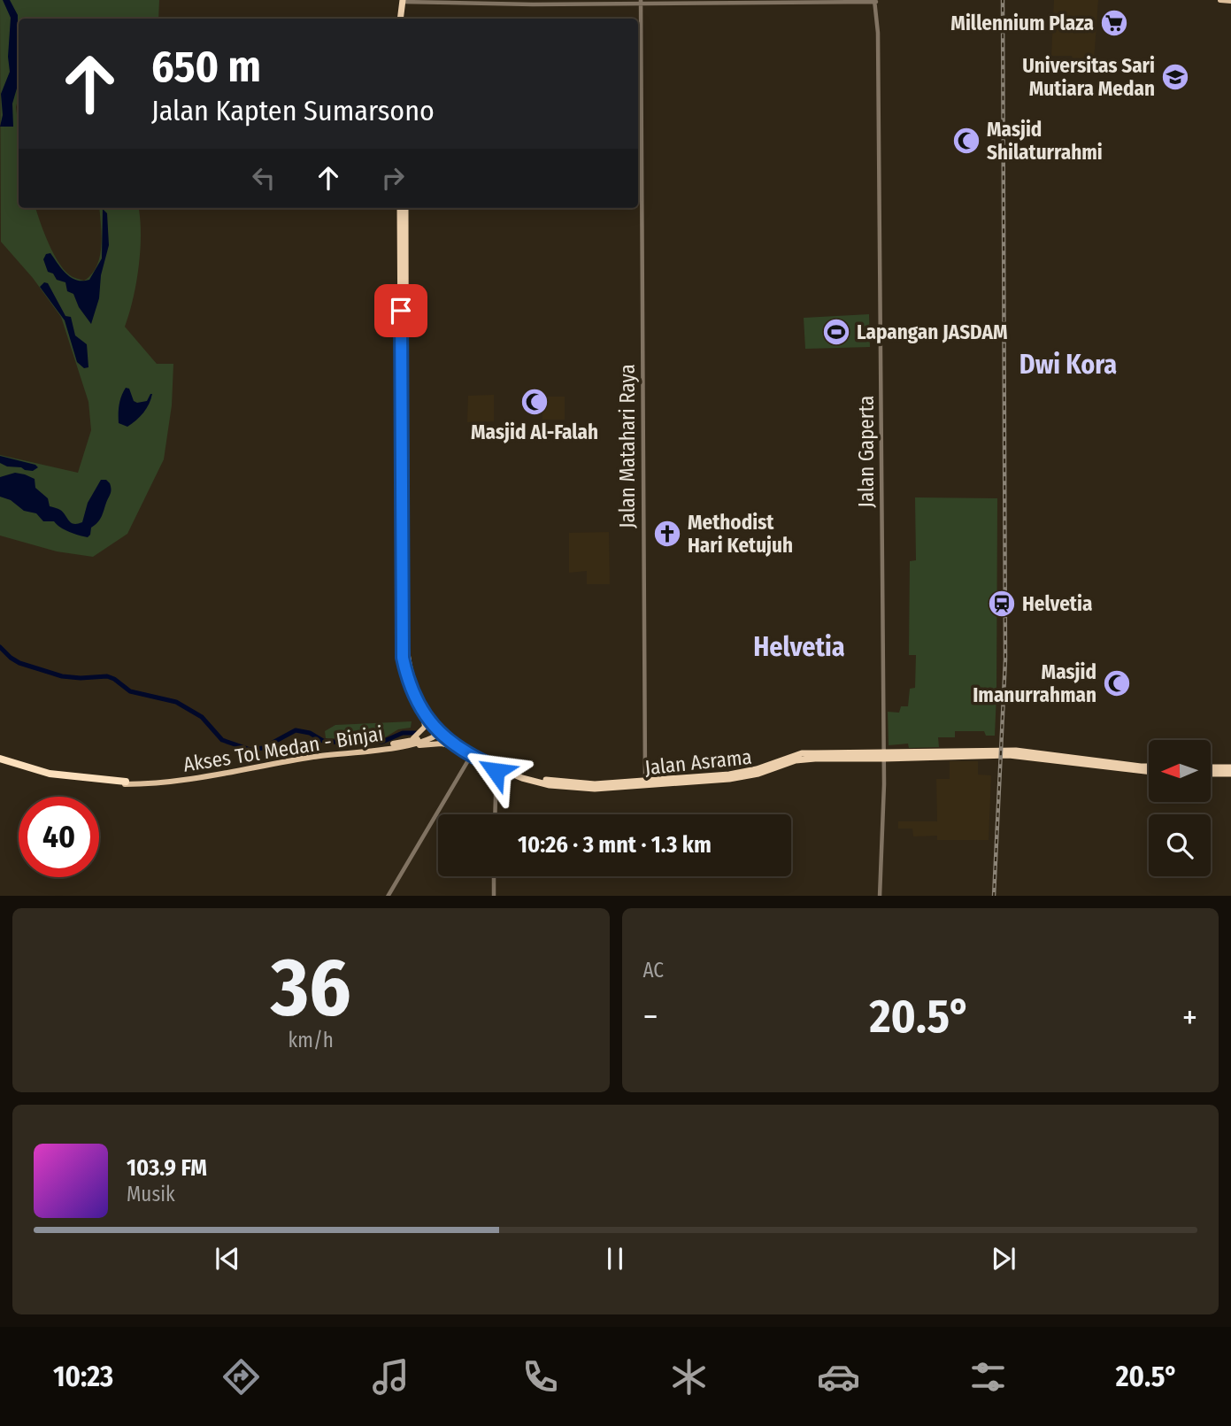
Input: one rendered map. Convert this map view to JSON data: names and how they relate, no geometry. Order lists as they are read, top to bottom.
{
  "streets": {
    "highway": ["Jalan Asrama"],
    "main road": ["Akses Tol Medan - Binjai"],
    "street": ["Jalan Matahari Raya", "Jalan Gaperta"]
  },
  "crossings": [
    ["Jalan Matahari Raya", "Jalan Asrama"],
    ["Jalan Gaperta", "Jalan Asrama"],
    ["Akses Tol Medan - Binjai", "Jalan Asrama"]
  ],
  "districts": ["Dwi Kora", "Helvetia"],
  "places": {
    "supermarket": ["Millennium Plaza"],
    "school or university": ["Universitas Sari Mutiara Medan"],
    "mosque": ["Masjid Shilaturrahmi", "Masjid Al-Falah", "Masjid Imanurrahman"],
    "sports": ["Lapangan JASDAM"],
    "church": ["Methodist Hari Ketujuh"],
    "station": ["Helvetia"]
  },
  "north": "left",
  "page": {
    "turn": ["650 m", "Jalan Kapten Sumarsono"],
    "limit": "40",
    "trip": "10:26 · 3 mnt · 1.3 km",
    "tile": [
      ["36", "km/h"],
      "AC"
    ],
    "heat": ["−", "20.5°", "+"],
    "song": ["103.9 FM", "Musik"],
    "tabs": ["10:23", "20.5°"]
  }
}
